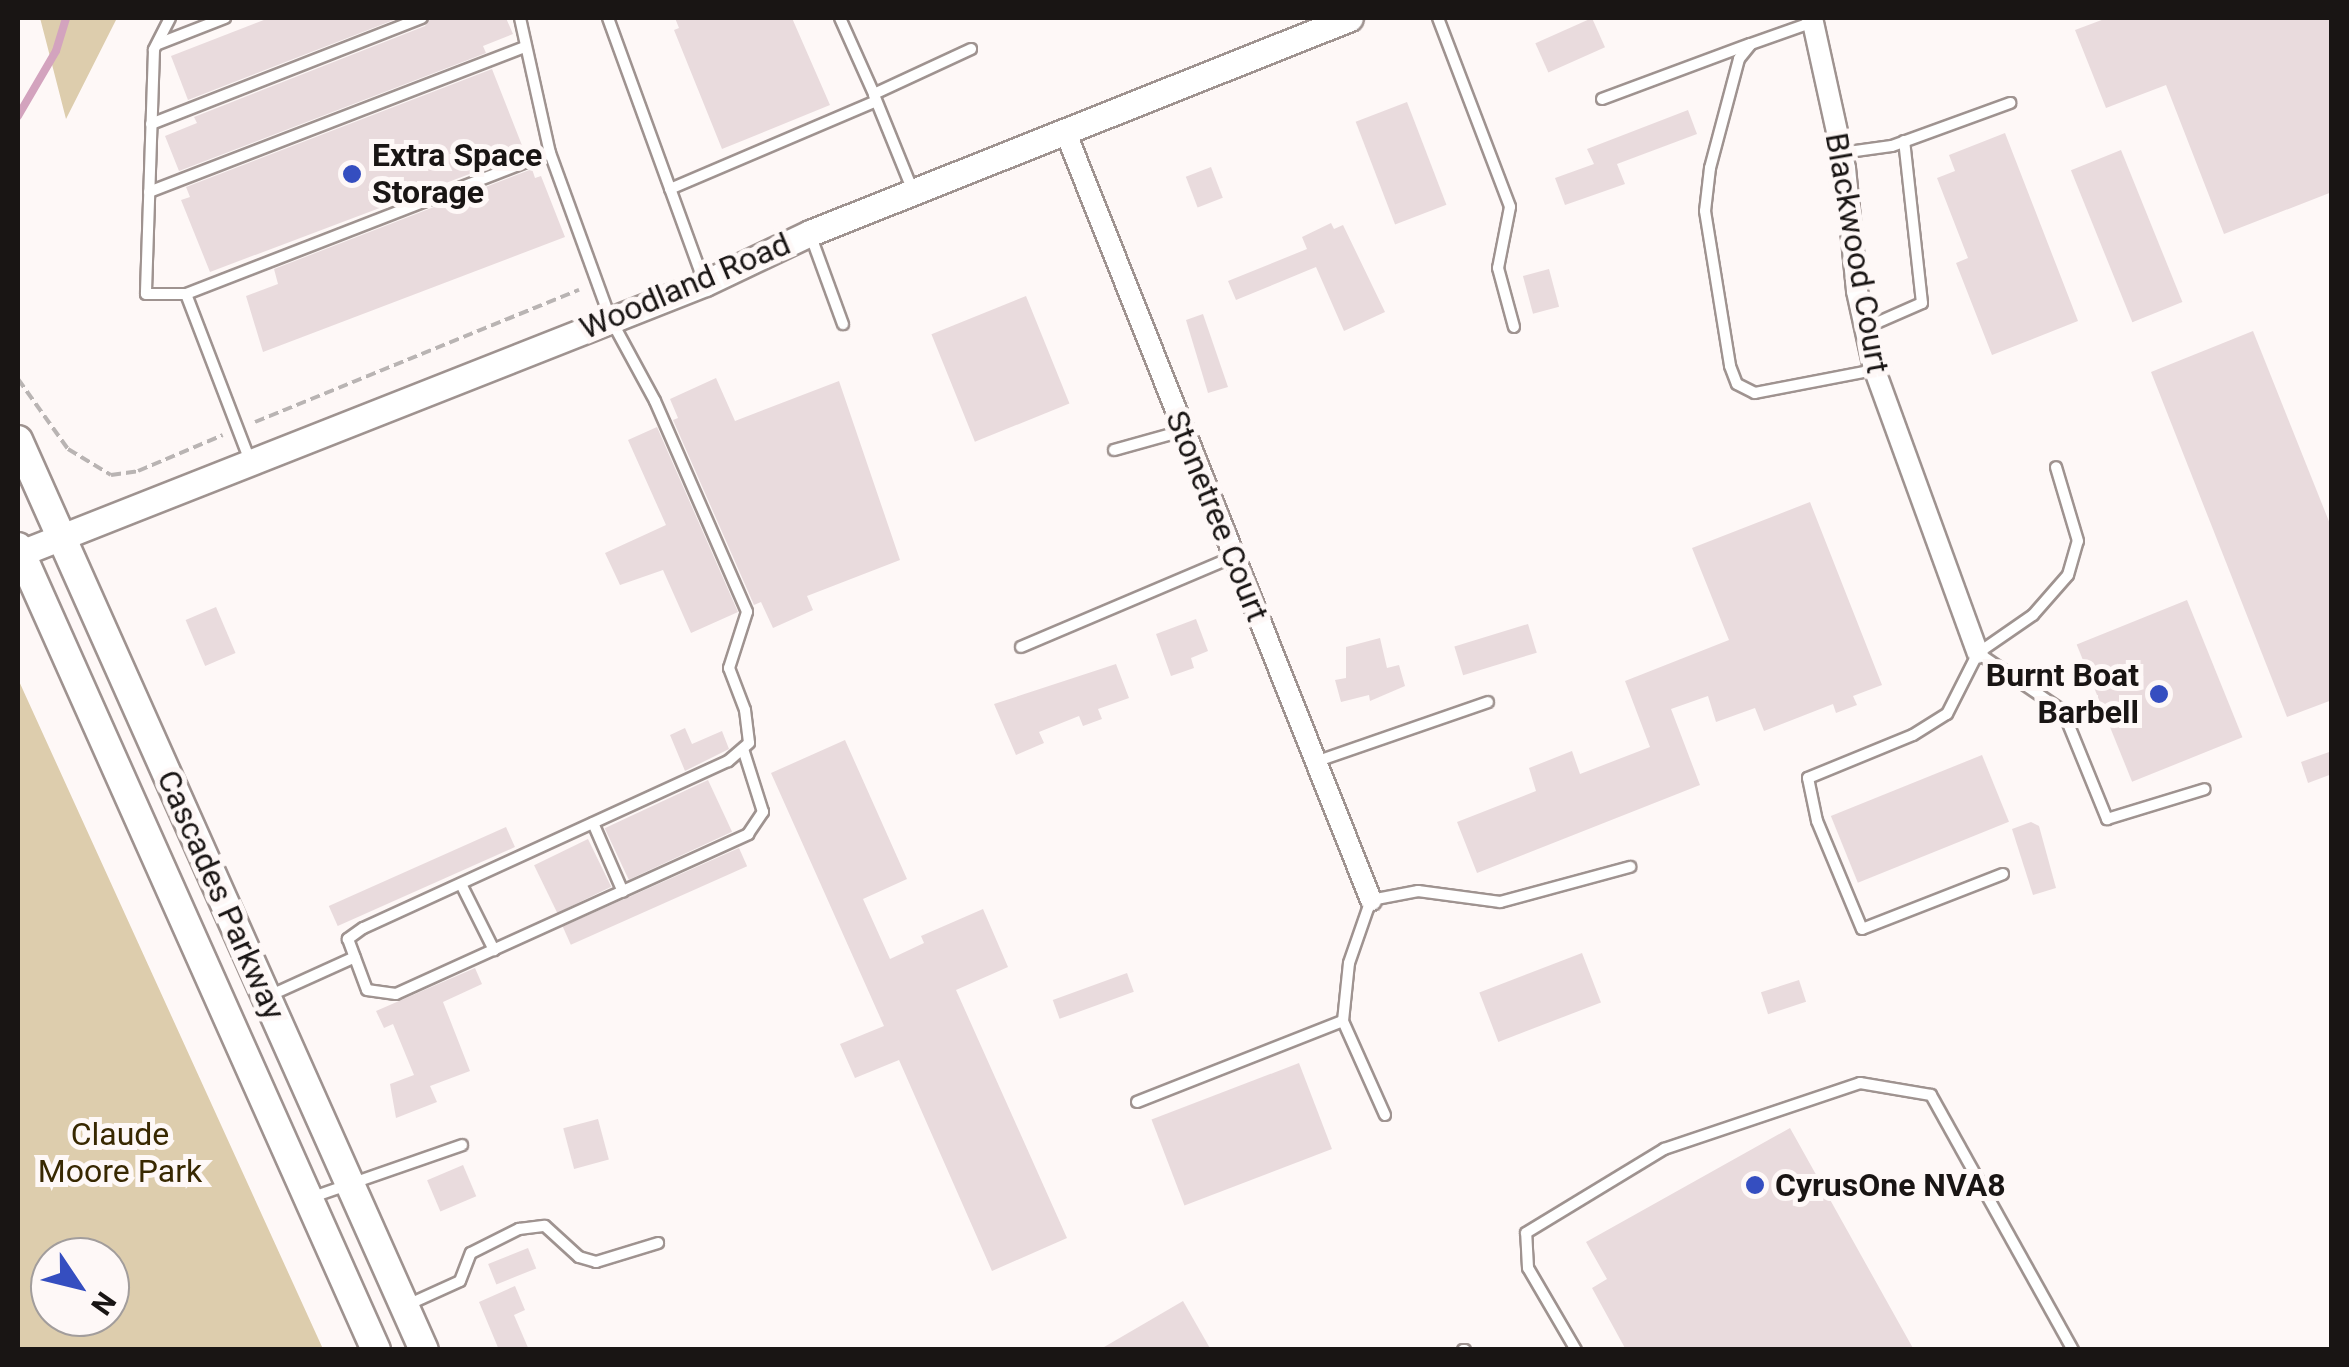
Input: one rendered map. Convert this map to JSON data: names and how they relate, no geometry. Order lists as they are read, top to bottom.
{
  "streets": {
    "main road": ["Cascades Parkway"],
    "street": ["Blackwood Court", "Woodland Road", "Stonetree Court"]
  },
  "crossings": [
    ["Woodland Road", "Stonetree Court"],
    ["Woodland Road", "Cascades Parkway"]
  ],
  "parks": ["Claude Moore Park"],
  "places": ["Extra Space Storage", "Burnt Boat Barbell", "CyrusOne NVA8"],
  "north": "bottom right"
}
